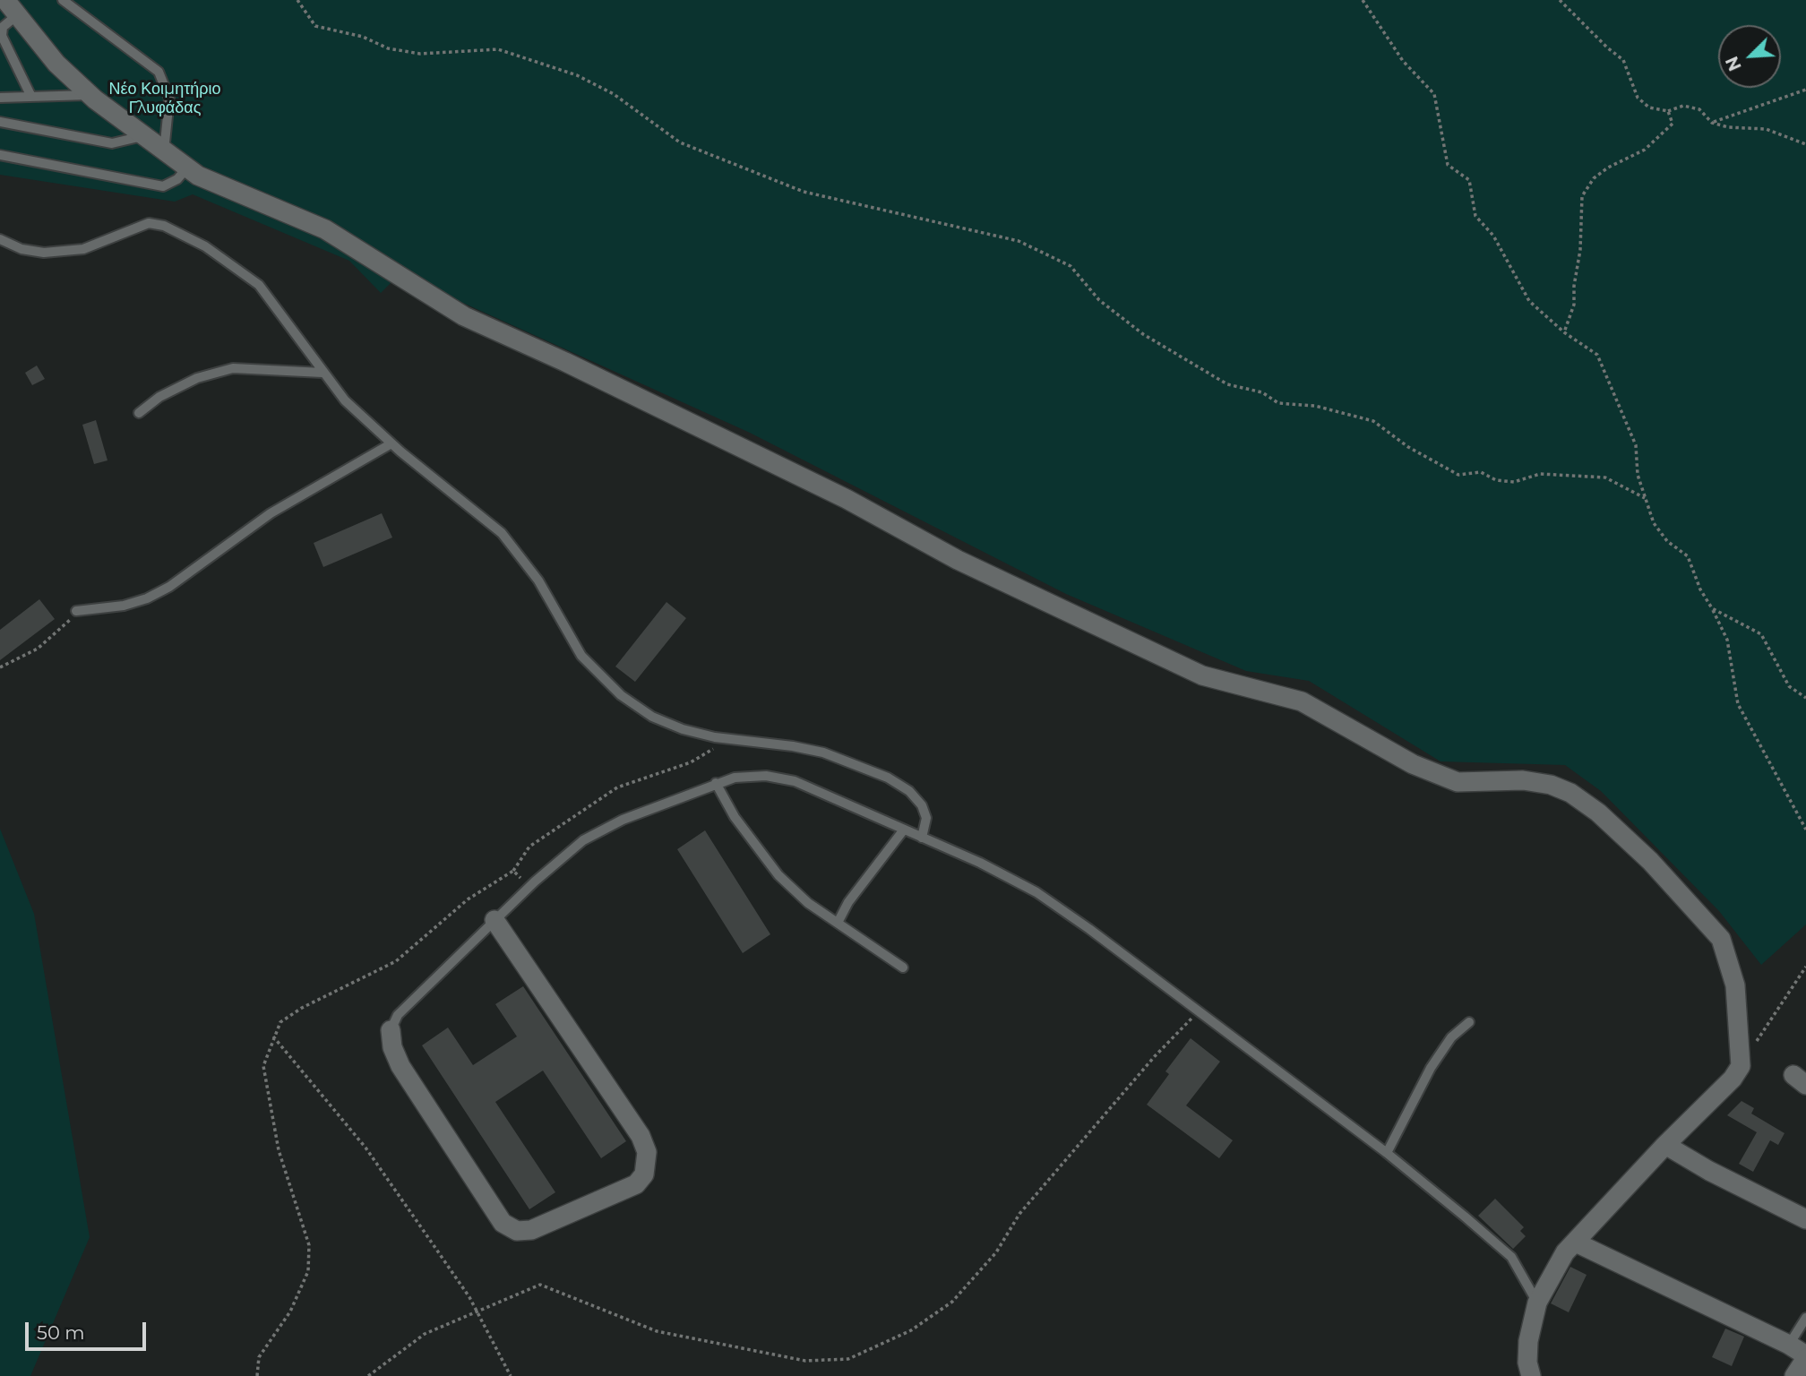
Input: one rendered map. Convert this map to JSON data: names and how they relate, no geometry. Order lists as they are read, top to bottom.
{
  "parks": ["Νέο Κοιμητήριο Γλυφάδας"],
  "scale_bar": "50 m",
  "north": "bottom left"
}
